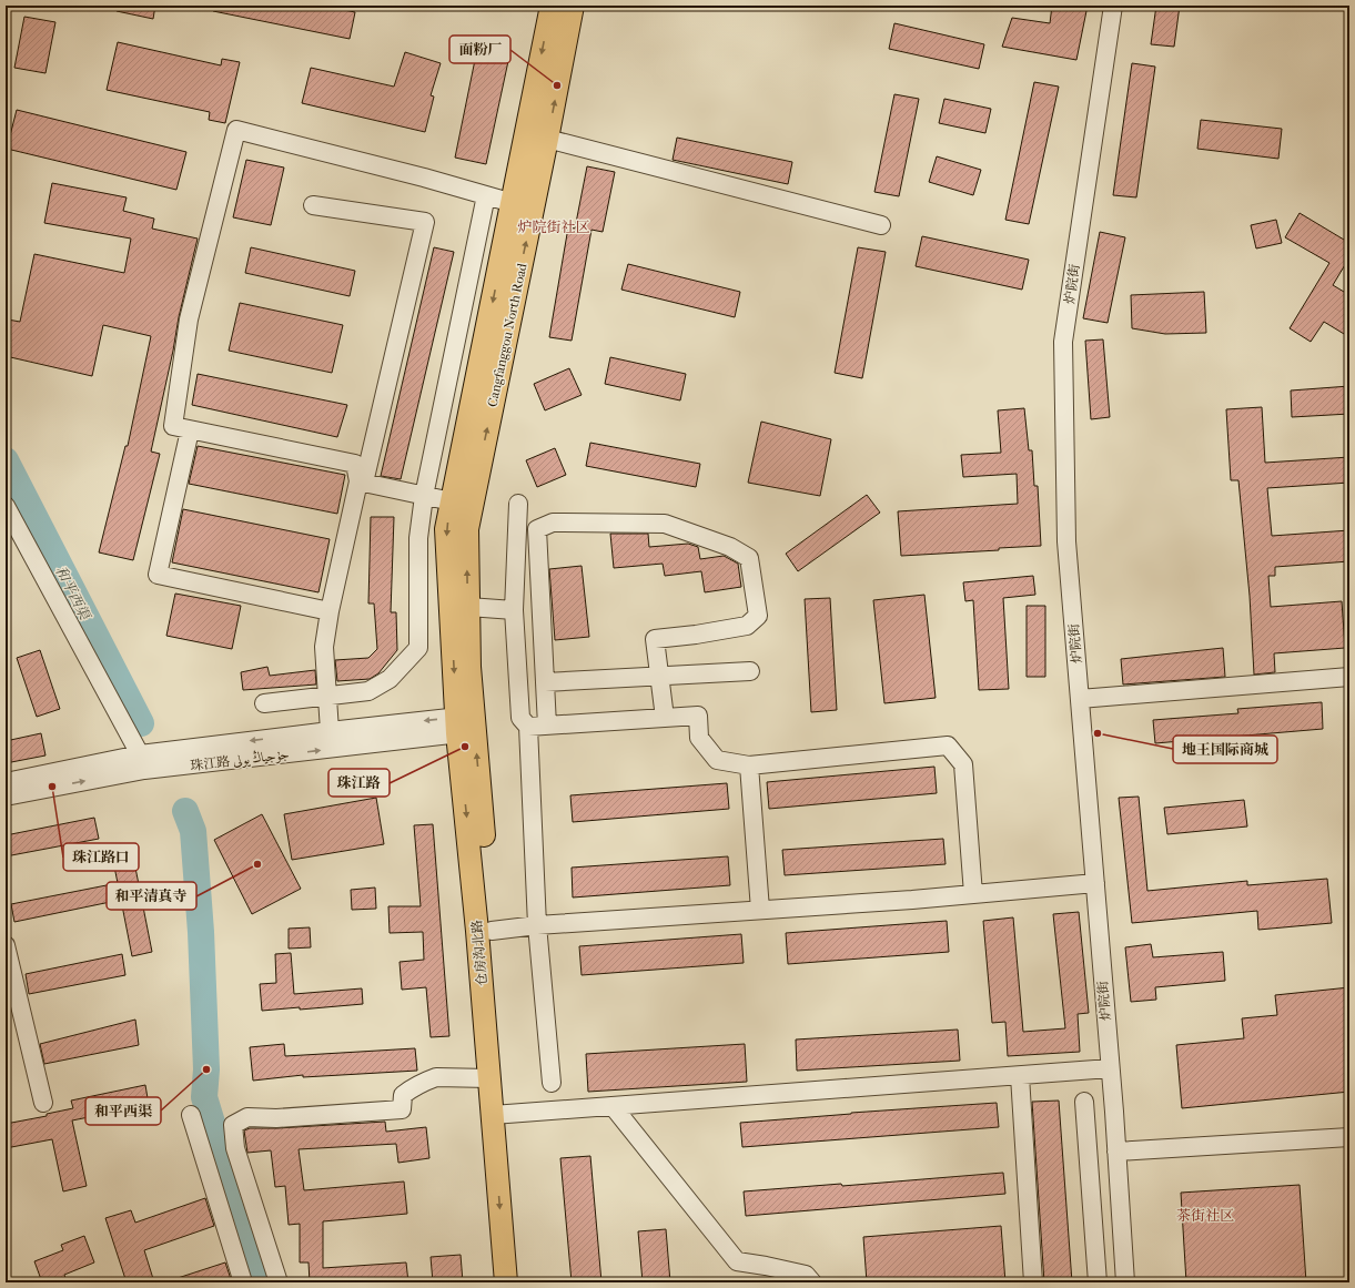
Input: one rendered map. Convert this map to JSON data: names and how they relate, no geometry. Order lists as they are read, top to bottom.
{
  "streets": {
    "main road": ["Cangfanggou North Road", "仓房沟北路"],
    "street": ["炉院街", "珠江路 جۇجياڭ يولى"]
  },
  "crossings": [
    ["Cangfanggou North Road", "珠江路 جۇجياڭ يولى"],
    ["Cangfanggou North Road", "仓房沟北路"],
    ["珠江路 جۇجياڭ يولى", "仓房沟北路"]
  ],
  "districts": ["炉院街社区", "茶街社区"],
  "water": ["和平西渠"],
  "places": [
    "面粉厂",
    "地王国际商城",
    "珠江路",
    "珠江路口",
    "和平清真寺",
    "和平西渠"
  ]
}
